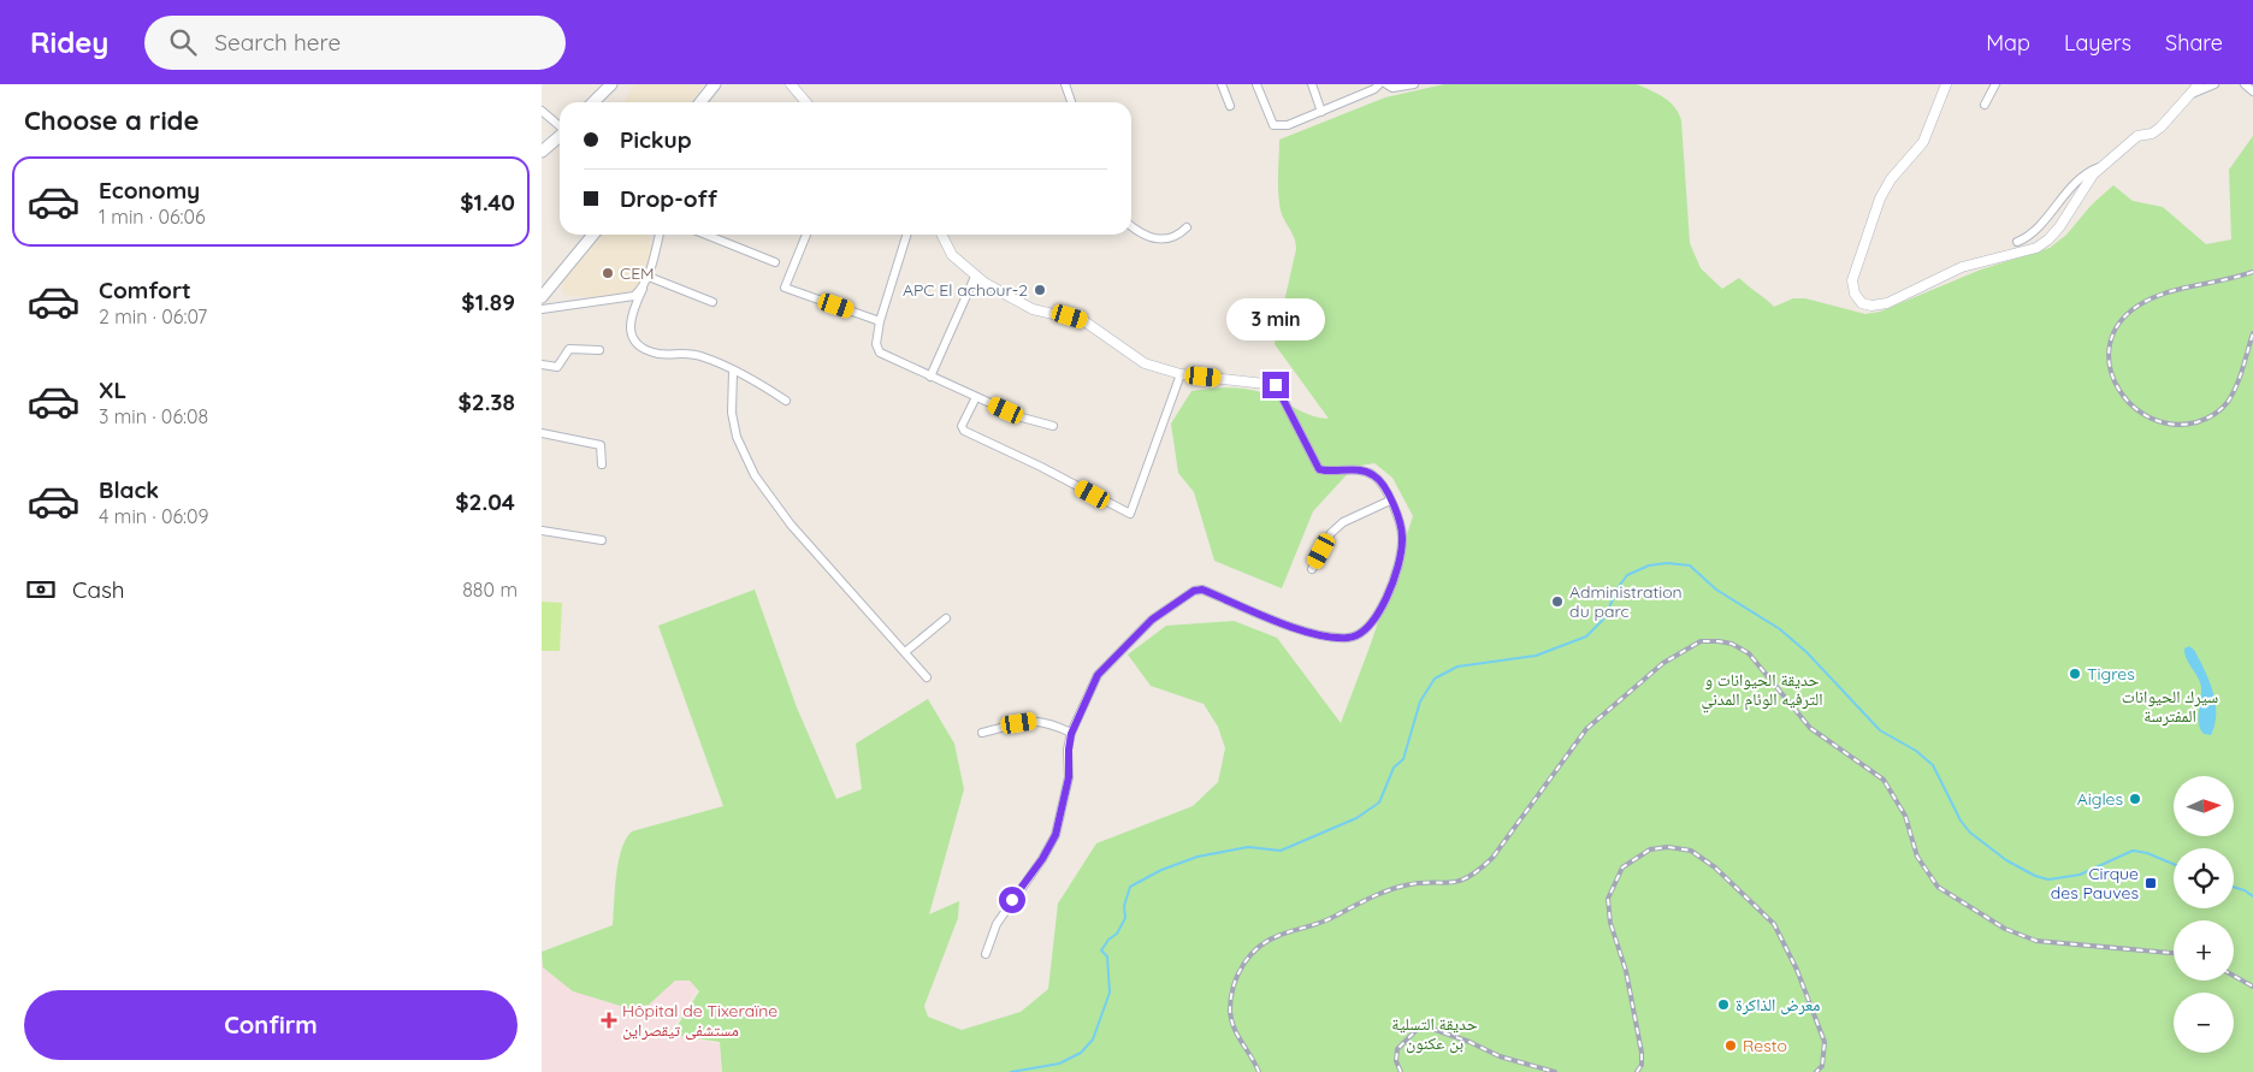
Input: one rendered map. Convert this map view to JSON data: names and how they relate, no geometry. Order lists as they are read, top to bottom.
{
  "parks": ["حديقة الحيوانات و الترفيه الوئام المدني", "سيرك الحيوانات المفترسة", "حديقة التسلية بن عكنون"],
  "places": {
    "other": [
      "CEM",
      "APC El achour-2",
      "Administration du parc",
      "Tigres",
      "Aigles",
      "معرض الذاكرة",
      "Resto"
    ],
    "transit": ["Cirque des Pauves"],
    "health": ["Hôpital de Tixeraïne مستشفى تيقصراين"]
  },
  "north": "right",
  "page": {
    "header": "Ridey",
    "search": "Search here",
    "nav": ["Map", "Layers", "Share"],
    "heading": "Choose a ride",
    "banner": ["Pickup", "Drop-off"],
    "list": [
      {
        "name": "Economy",
        "note": "1 min · 06:06",
        "value": "$1.40"
      },
      {
        "name": "Comfort",
        "note": "2 min · 06:07",
        "value": "$1.89"
      },
      {
        "name": "XL",
        "note": "3 min · 06:08",
        "value": "$2.38"
      },
      {
        "name": "Black",
        "note": "4 min · 06:09",
        "value": "$2.04"
      }
    ],
    "bubble": "3 min",
    "pay": ["Cash", "880 m"],
    "map_buttons": ["+", "−"],
    "buttons": "Confirm"
  }
}
